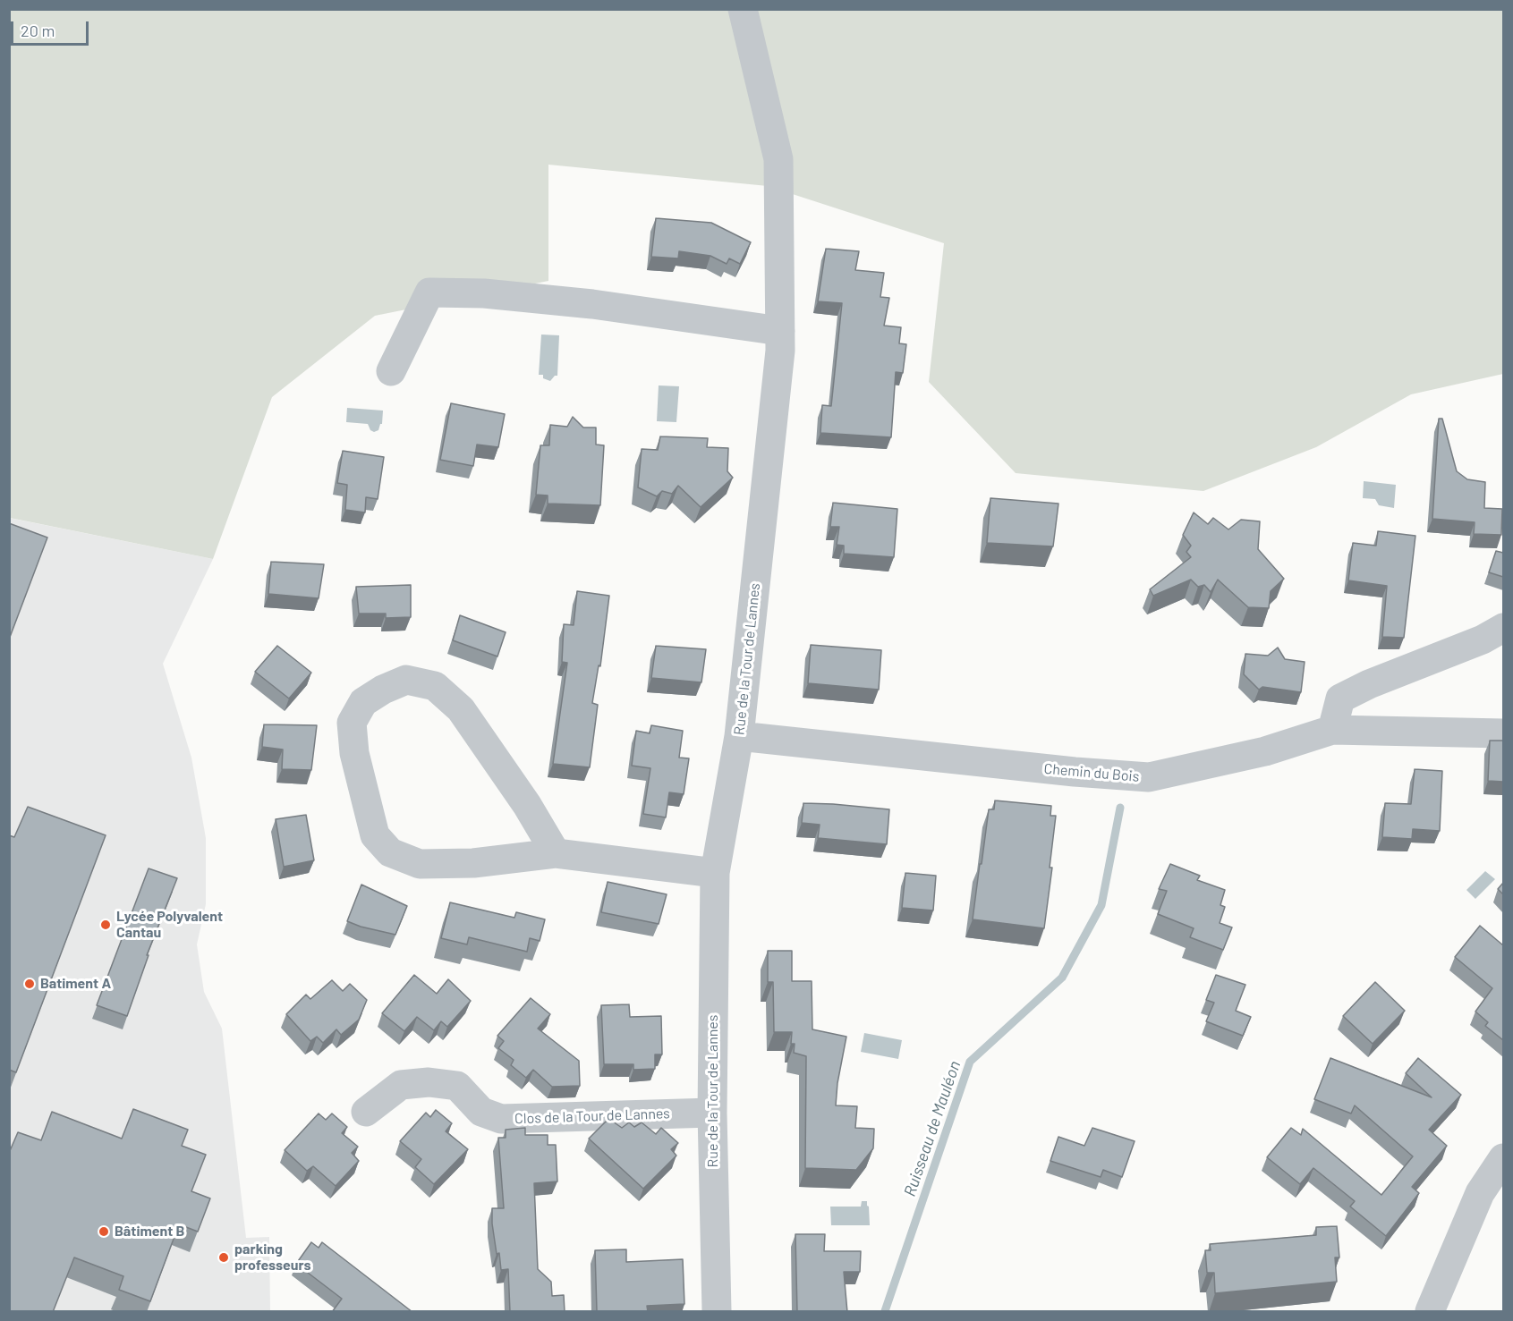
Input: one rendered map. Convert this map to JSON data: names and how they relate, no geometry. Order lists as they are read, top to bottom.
{
  "streets": {
    "street": ["Rue de la Tour de Lannes", "Chemin du Bois", "Clos de la Tour de Lannes"]
  },
  "crossings": [
    ["Rue de la Tour de Lannes", "Chemin du Bois"],
    ["Rue de la Tour de Lannes", "Clos de la Tour de Lannes"]
  ],
  "water": ["Ruisseau de Mauléon"],
  "places": [
    "Lycée Polyvalent Cantau",
    "Batiment A",
    "Bâtiment B",
    "parking professeurs"
  ],
  "scale_bar": "20 m"
}
